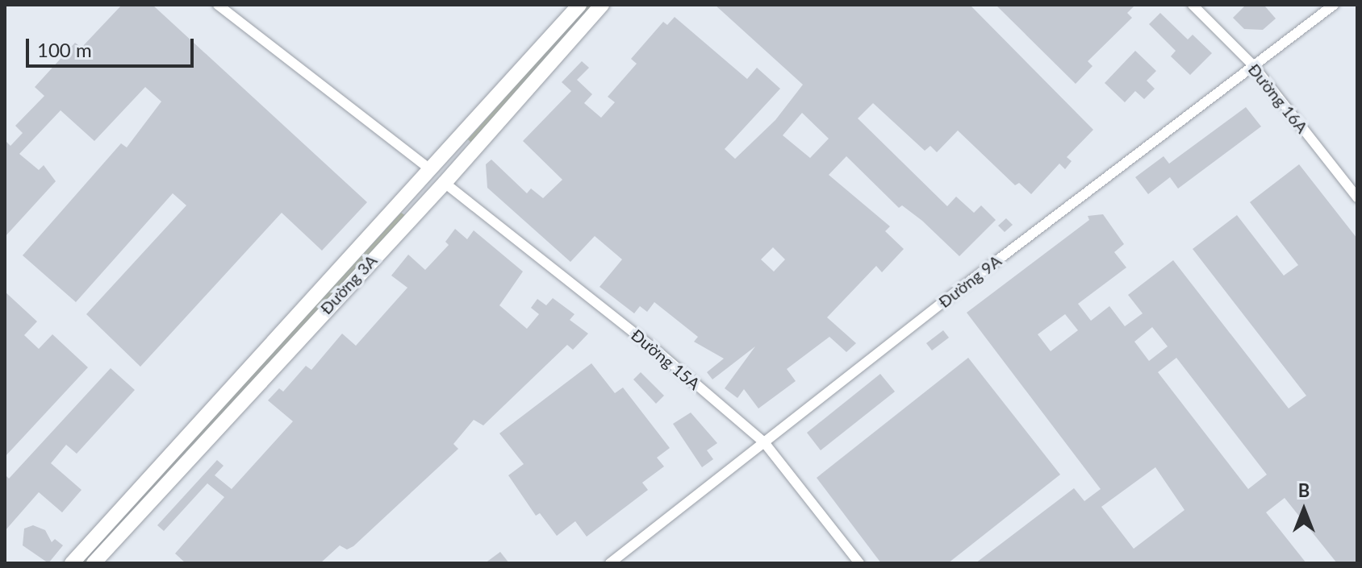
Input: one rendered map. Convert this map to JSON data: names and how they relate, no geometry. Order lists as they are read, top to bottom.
{
  "streets": {
    "street": [
      "Đường 16A",
      "Đường 9A",
      "Đường 3A",
      "Đường 15A"
    ]
  },
  "crossings": [
    ["Đường 16A", "Đường 9A"],
    ["Đường 9A", "Đường 15A"],
    ["Đường 3A", "Đường 15A"]
  ],
  "scale_bar": "100 m",
  "north": "top"
}
